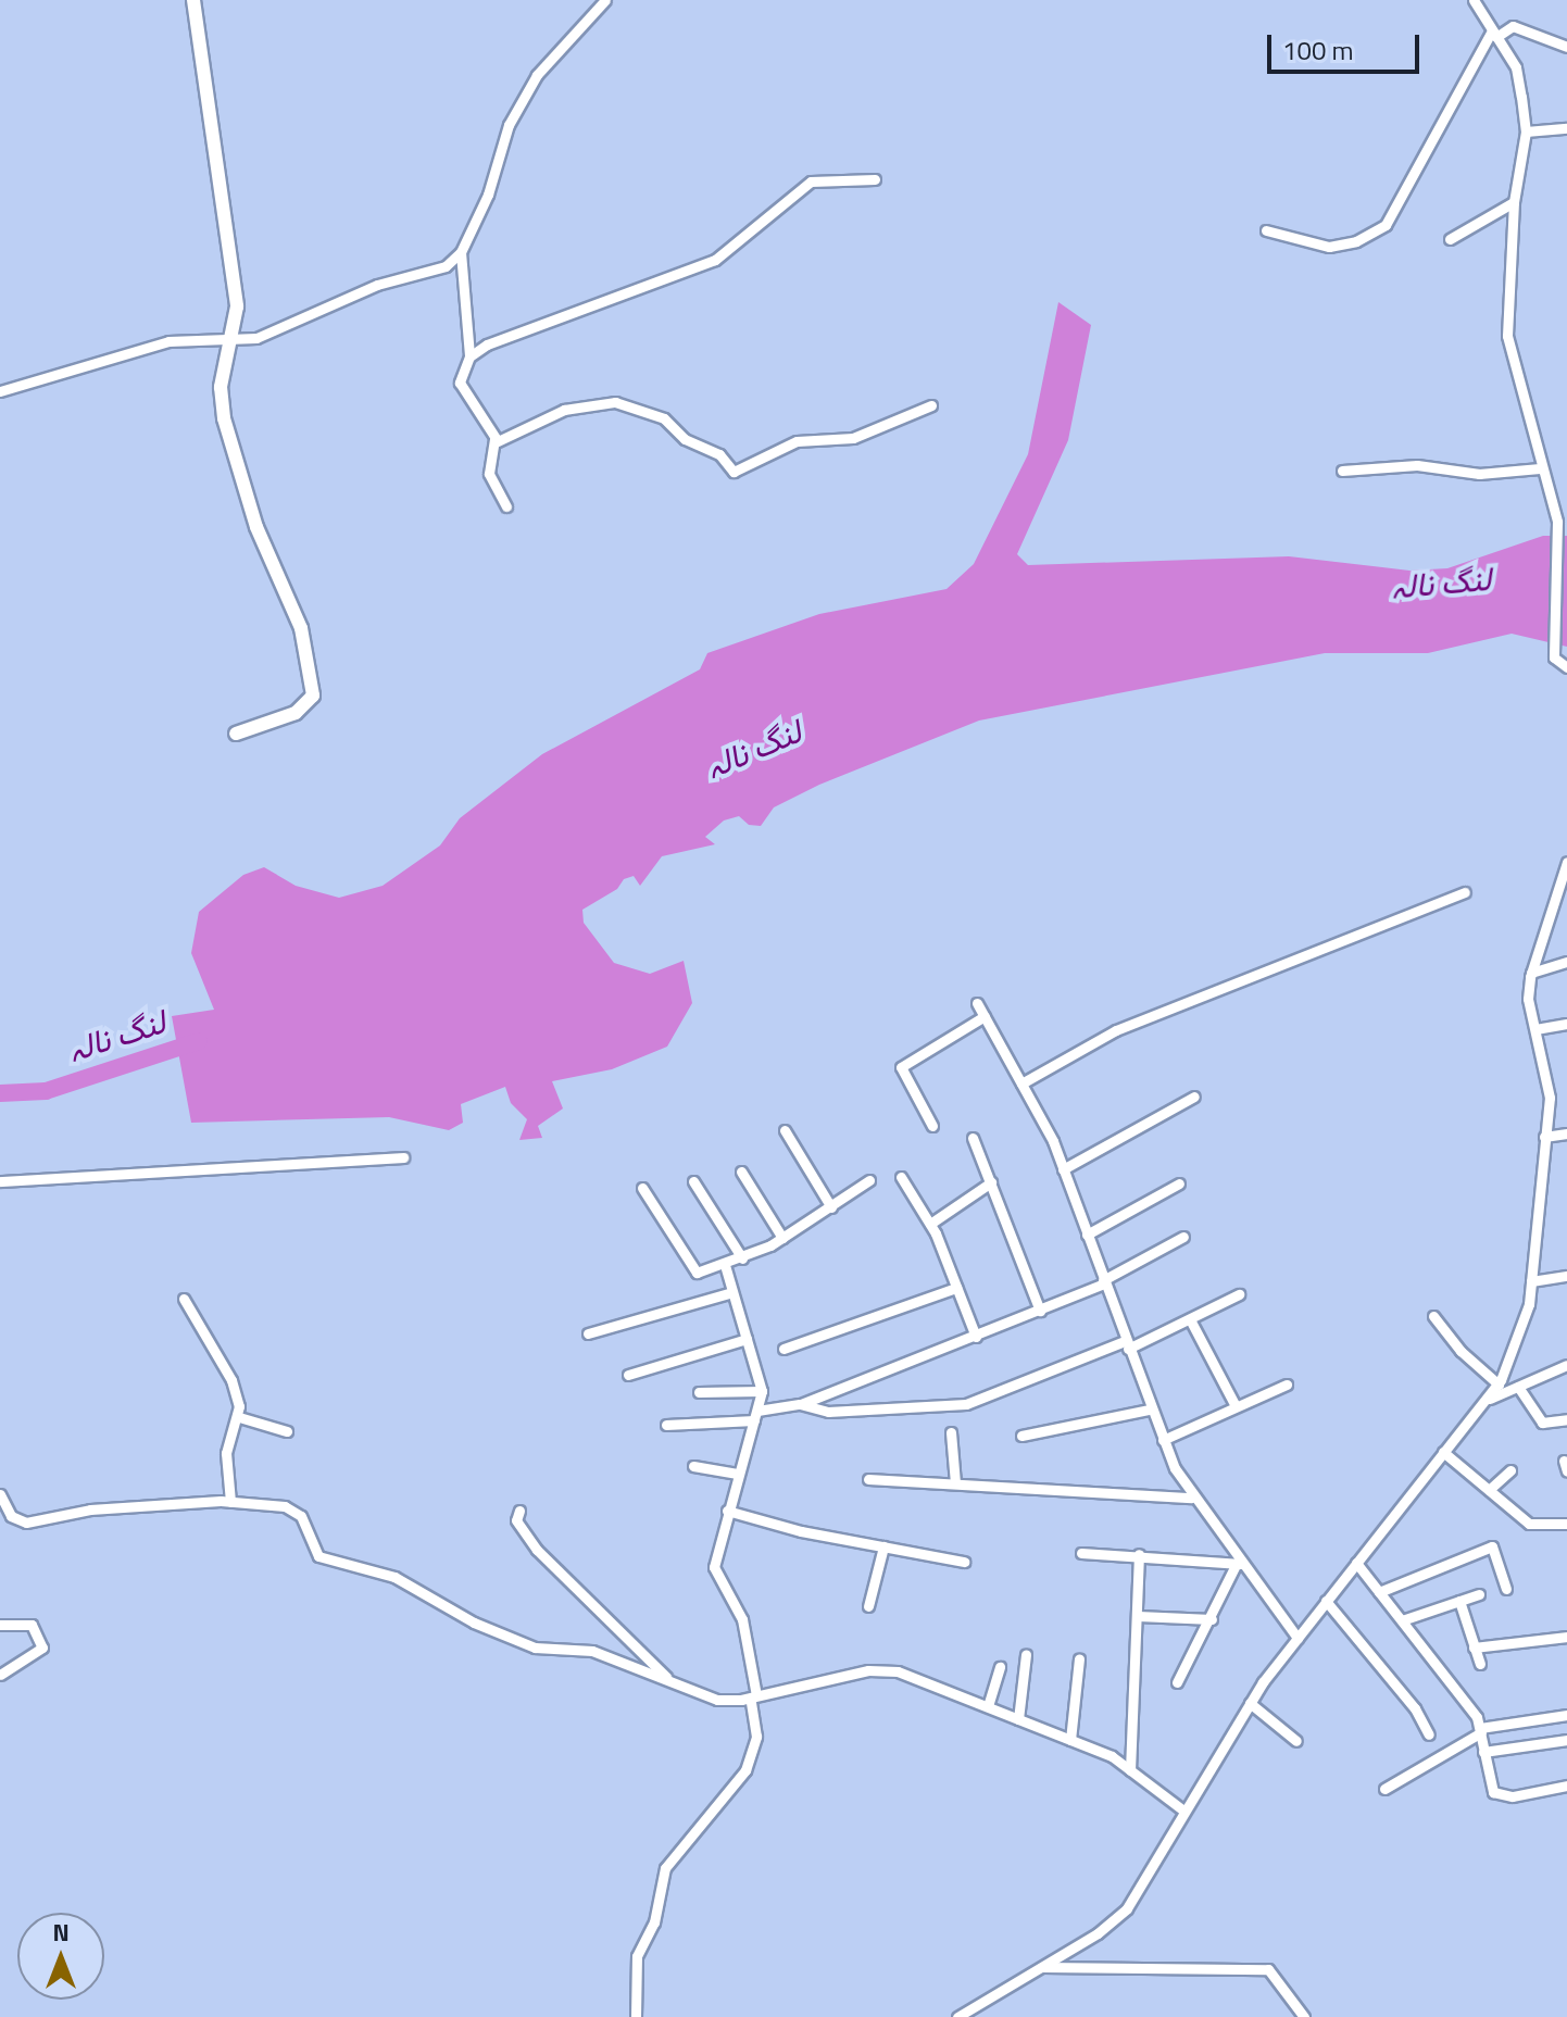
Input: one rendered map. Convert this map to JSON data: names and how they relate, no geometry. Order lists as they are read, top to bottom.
{
  "water": ["لنگ نالہ"],
  "scale_bar": "100 m",
  "north": "top"
}
